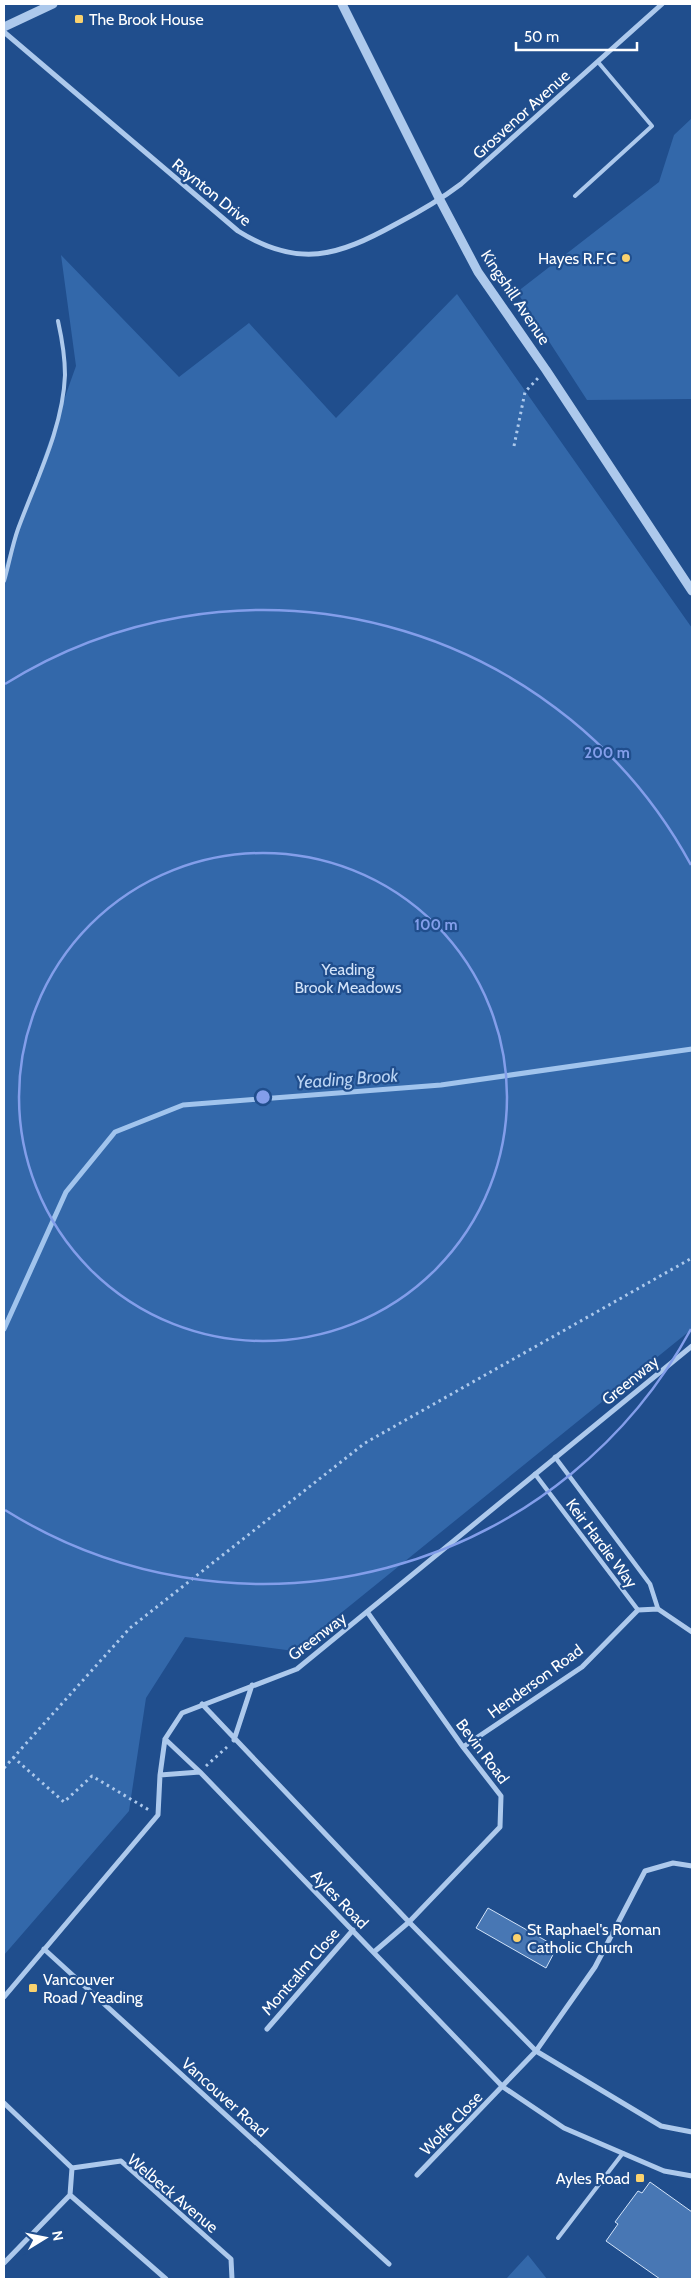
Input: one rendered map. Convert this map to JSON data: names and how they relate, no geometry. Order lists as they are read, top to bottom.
{
  "streets": {
    "street": [
      "Grosvenor Avenue",
      "Raynton Drive",
      "Kingshill Avenue",
      "Greenway",
      "Keir Hardie Way",
      "Henderson Road",
      "Bevin Road",
      "Ayles Road",
      "Montcalm Close",
      "Vancouver Road",
      "Wolfe Close",
      "Welbeck Avenue"
    ]
  },
  "crossings": [
    ["Grosvenor Avenue", "Raynton Drive"],
    ["Grosvenor Avenue", "Kingshill Avenue"],
    ["Raynton Drive", "Kingshill Avenue"],
    ["Greenway", "Keir Hardie Way"],
    ["Greenway", "Bevin Road"],
    ["Greenway", "Ayles Road"],
    ["Keir Hardie Way", "Henderson Road"],
    ["Henderson Road", "Bevin Road"],
    ["Bevin Road", "Ayles Road"],
    ["Ayles Road", "Montcalm Close"],
    ["Ayles Road", "Wolfe Close"]
  ],
  "water": ["Yeading Brook"],
  "parks": ["Yeading Brook Meadows"],
  "places": {
    "transit": ["The Brook House", "Vancouver Road / Yeading", "Ayles Road"],
    "other": ["Hayes R.F.C", "St Raphael's Roman Catholic Church"]
  },
  "scale_bar": "50 m",
  "north": "right",
  "rings": ["200 m", "100 m"]
}
